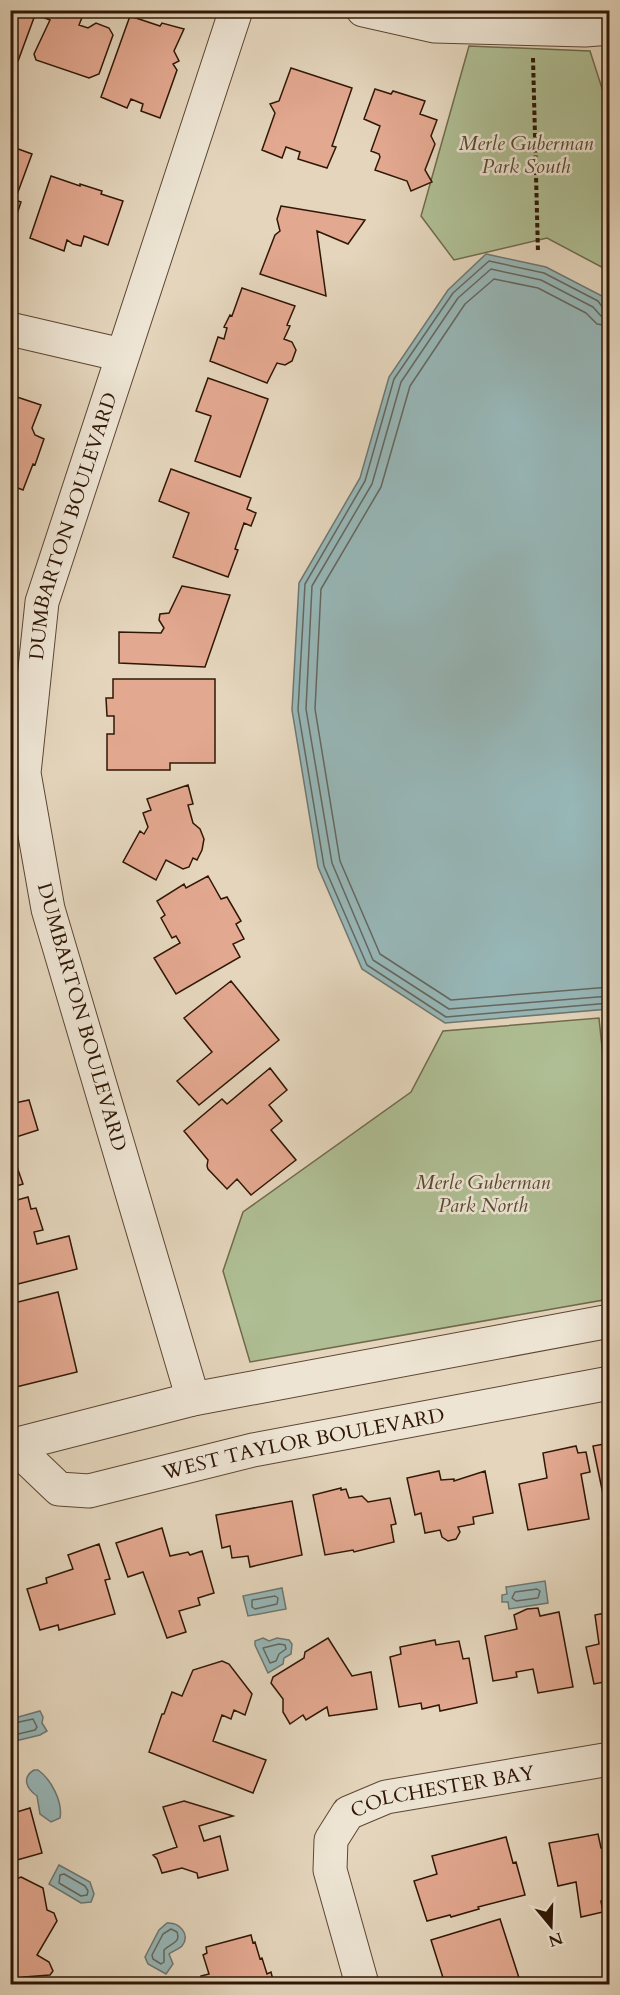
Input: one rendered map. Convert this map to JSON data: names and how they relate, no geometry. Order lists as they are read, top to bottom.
{
  "streets": {
    "street": ["DUMBARTON BOULEVARD", "WEST TAYLOR BOULEVARD", "COLCHESTER BAY"]
  },
  "crossings": [
    ["DUMBARTON BOULEVARD", "WEST TAYLOR BOULEVARD"]
  ],
  "parks": ["Merle Guberman Park South", "Merle Guberman Park North"],
  "north": "bottom"
}
